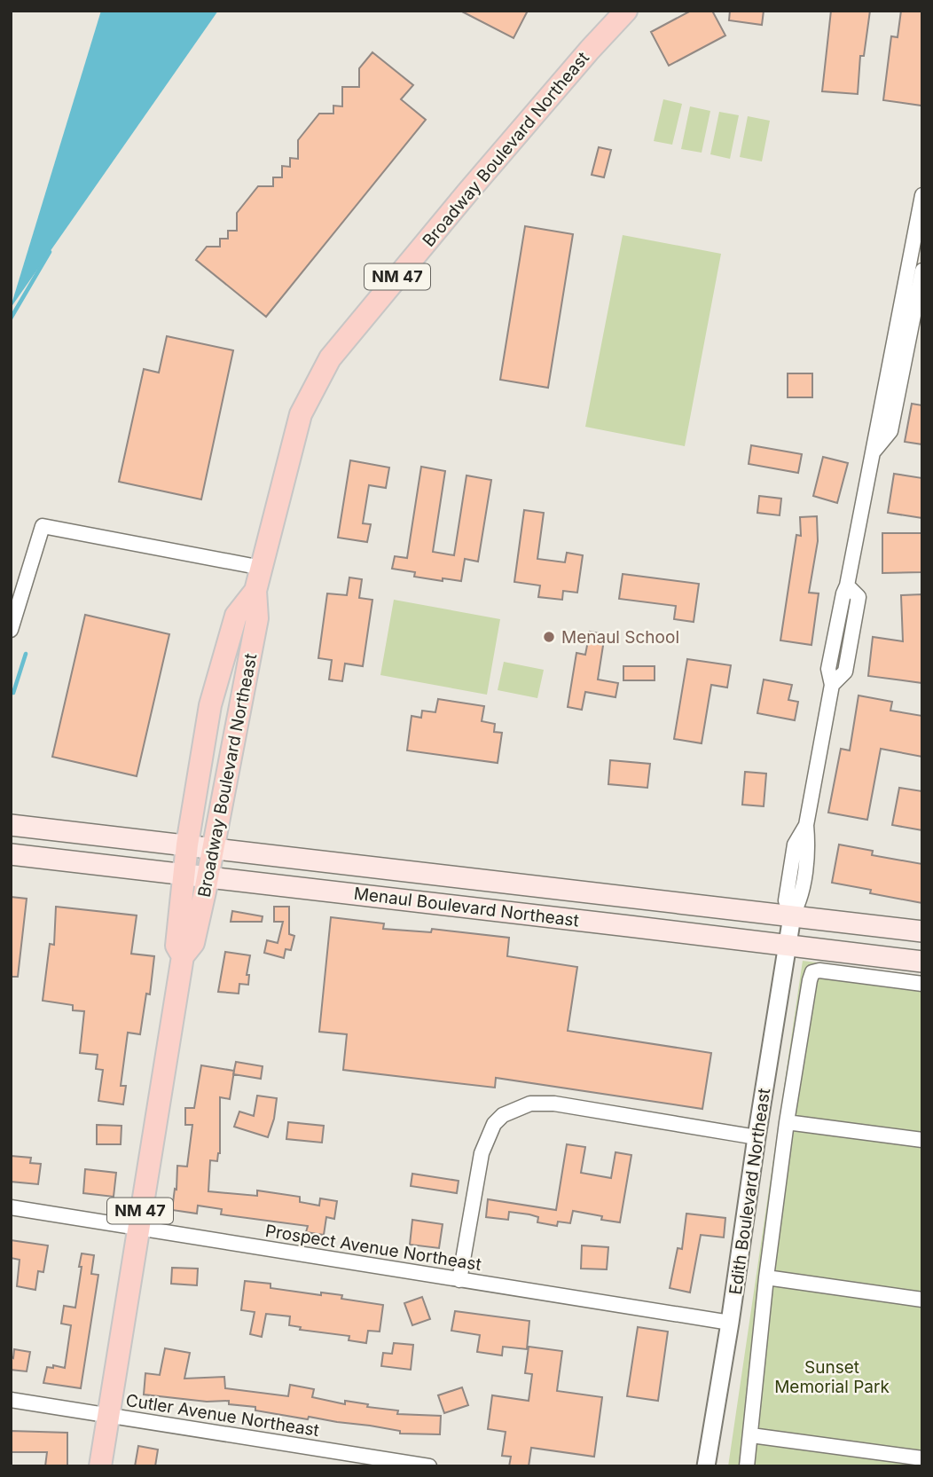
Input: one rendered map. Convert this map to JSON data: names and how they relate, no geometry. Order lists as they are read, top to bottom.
{
  "streets": {
    "main road": ["Broadway Boulevard Northeast", "NM 47", "Menaul Boulevard Northeast"],
    "street": ["Edith Boulevard Northeast", "Prospect Avenue Northeast", "Cutler Avenue Northeast"]
  },
  "crossings": [
    ["Broadway Boulevard Northeast", "Menaul Boulevard Northeast"],
    ["Broadway Boulevard Northeast", "Prospect Avenue Northeast"],
    ["Broadway Boulevard Northeast", "Cutler Avenue Northeast"],
    ["Menaul Boulevard Northeast", "Edith Boulevard Northeast"],
    ["Edith Boulevard Northeast", "Prospect Avenue Northeast"]
  ],
  "parks": ["Sunset Memorial Park"],
  "places": ["Menaul School"]
}
